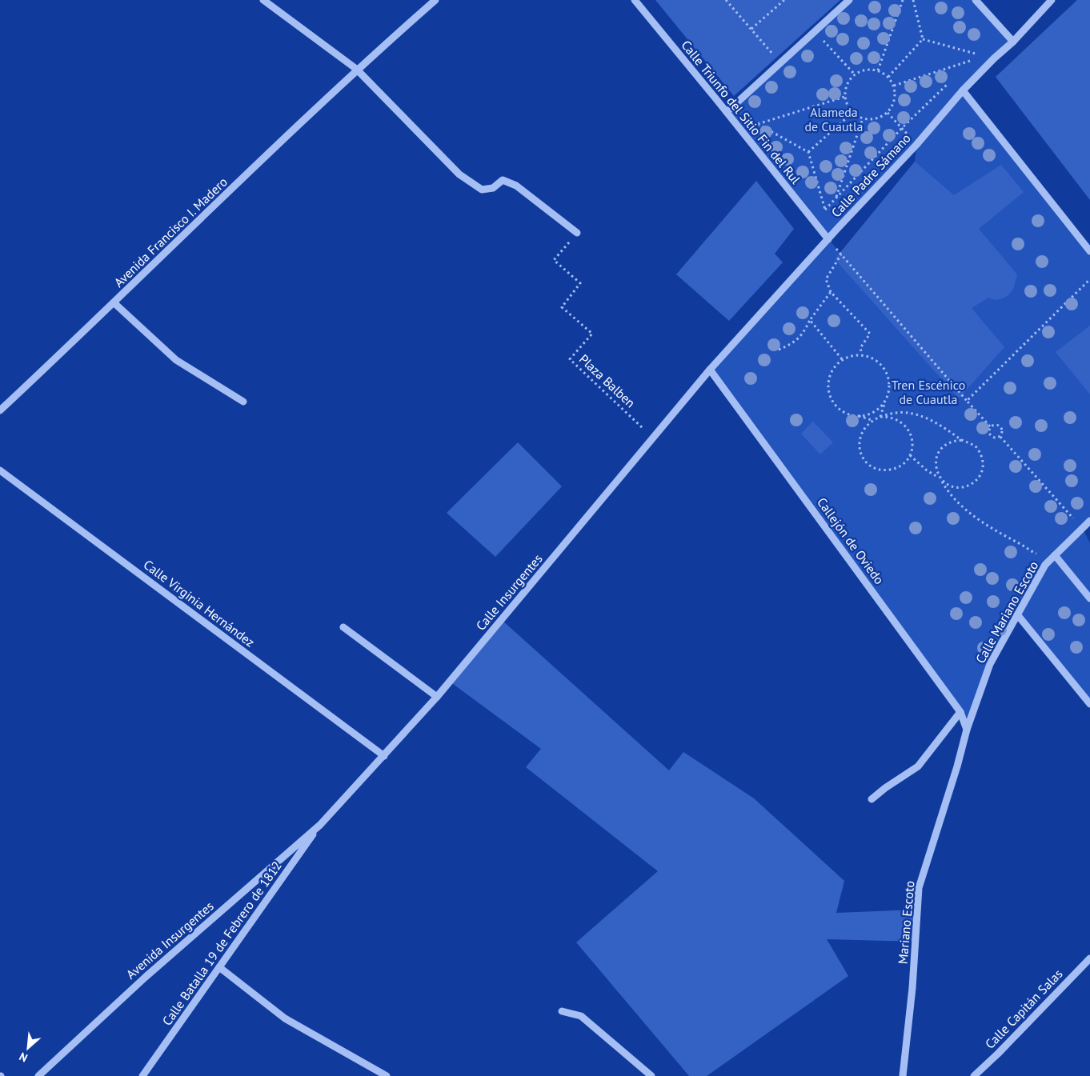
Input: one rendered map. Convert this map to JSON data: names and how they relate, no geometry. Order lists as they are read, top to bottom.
{
  "streets": {
    "street": [
      "Calle Triunfo del Sitio Fin del Rul",
      "Calle Padre Sámano",
      "Avenida Francisco I. Madero",
      "Callejón de Oviedo",
      "Calle Insurgentes",
      "Calle Virginia Hernández",
      "Calle Mariano Escoto",
      "Mariano Escoto",
      "Avenida Insurgentes",
      "Calle Batalla 19 de Febrero de 1812",
      "Calle Capitán Salas"
    ],
    "path": ["Plaza Balben"]
  },
  "crossings": [
    ["Calle Triunfo del Sitio Fin del Rul", "Calle Padre Sámano"],
    ["Calle Padre Sámano", "Callejón de Oviedo"],
    ["Calle Padre Sámano", "Calle Insurgentes"],
    ["Plaza Balben", "Calle Insurgentes"],
    ["Callejón de Oviedo", "Calle Insurgentes"],
    ["Callejón de Oviedo", "Calle Mariano Escoto"],
    ["Callejón de Oviedo", "Mariano Escoto"],
    ["Calle Insurgentes", "Calle Virginia Hernández"],
    ["Calle Insurgentes", "Avenida Insurgentes"],
    ["Calle Insurgentes", "Calle Batalla 19 de Febrero de 1812"],
    ["Calle Mariano Escoto", "Mariano Escoto"],
    ["Avenida Insurgentes", "Calle Batalla 19 de Febrero de 1812"]
  ],
  "parks": ["Alameda de Cuautla", "Tren Escénico de Cuautla"],
  "north": "bottom left"
}
